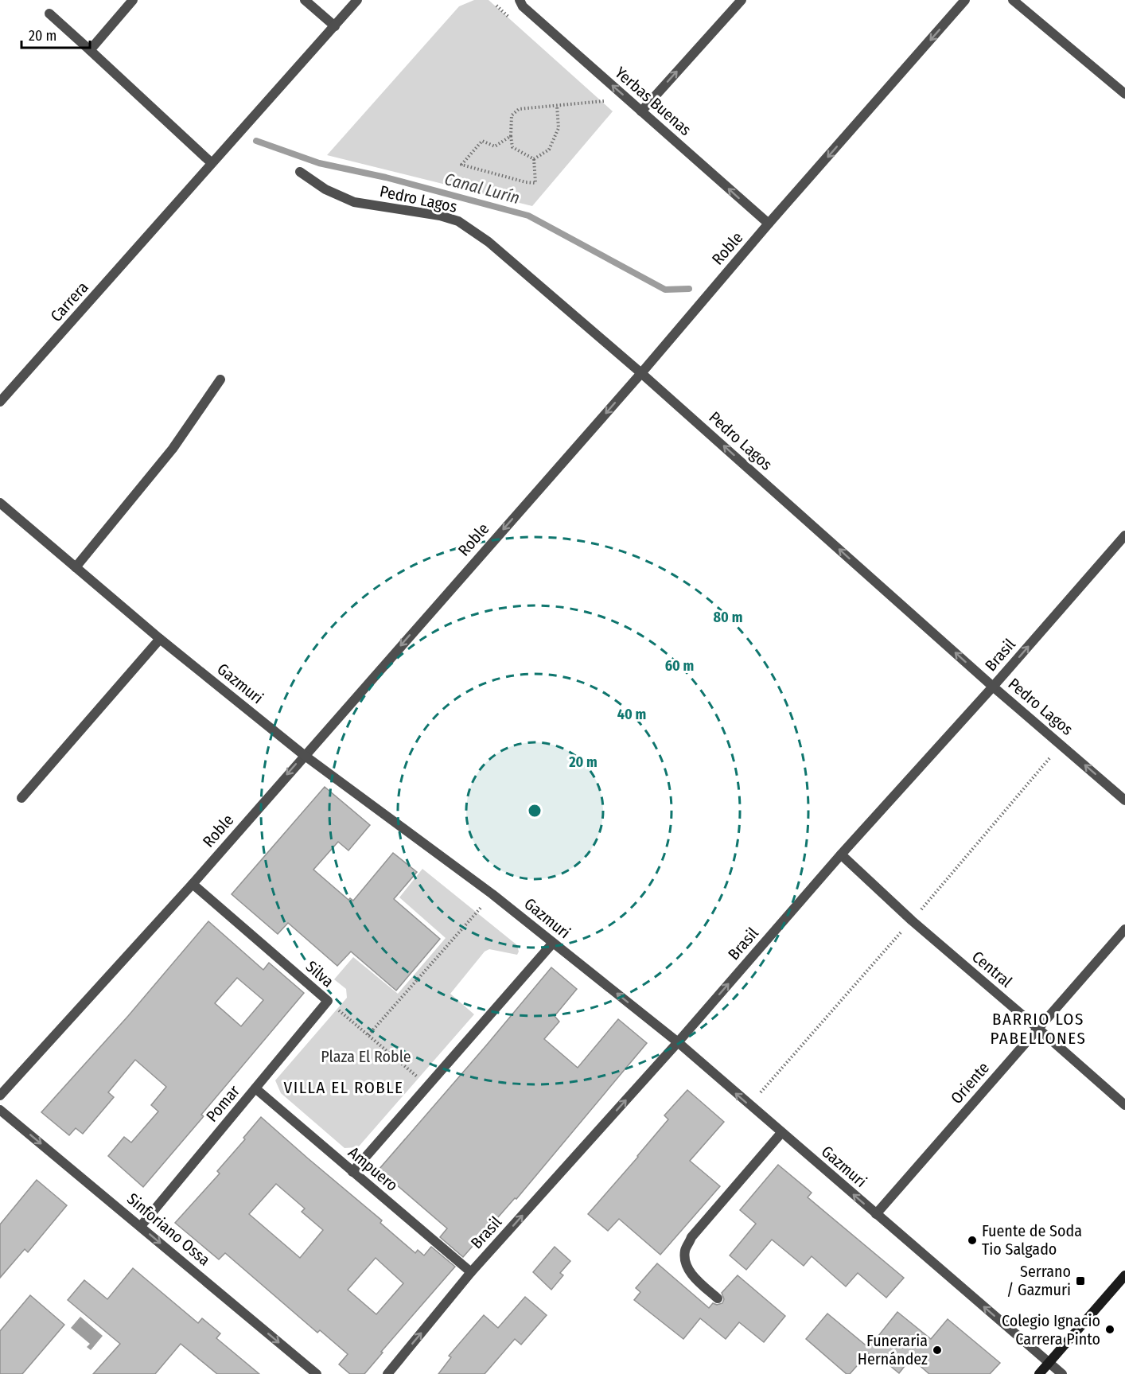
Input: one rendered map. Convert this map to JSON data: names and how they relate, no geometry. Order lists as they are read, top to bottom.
{
  "streets": {
    "street": [
      "Yerbas Buenas",
      "Pedro Lagos",
      "Roble",
      "Carrera",
      "Brasil",
      "Gazmuri",
      "Central",
      "Silva",
      "Oriente",
      "Pomar",
      "Ampuero",
      "Sinforiano Ossa"
    ]
  },
  "crossings": [
    ["Yerbas Buenas", "Roble"],
    ["Pedro Lagos", "Roble"],
    ["Pedro Lagos", "Brasil"],
    ["Roble", "Gazmuri"],
    ["Roble", "Silva"],
    ["Brasil", "Gazmuri"],
    ["Brasil", "Central"],
    ["Brasil", "Ampuero"],
    ["Gazmuri", "Oriente"],
    ["Central", "Oriente"],
    ["Silva", "Pomar"],
    ["Pomar", "Ampuero"],
    ["Pomar", "Sinforiano Ossa"]
  ],
  "one_way": [
    "Yerbas Buenas",
    "Pedro Lagos",
    "Roble",
    "Brasil",
    "Gazmuri",
    "Sinforiano Ossa"
  ],
  "districts": ["BARRIO LOS PABELLONES", "VILLA EL ROBLE"],
  "water": ["Canal Lurín"],
  "parks": ["Plaza El Roble"],
  "places": {
    "other": ["Fuente de Soda Tio Salgado", "Colegio Ignacio Carrera Pinto", "Funeraria Hernández"],
    "transit": ["Serrano / Gazmuri"]
  },
  "scale_bar": "20 m",
  "rings": [
    "80 m",
    "60 m",
    "40 m",
    "20 m"
  ]
}
